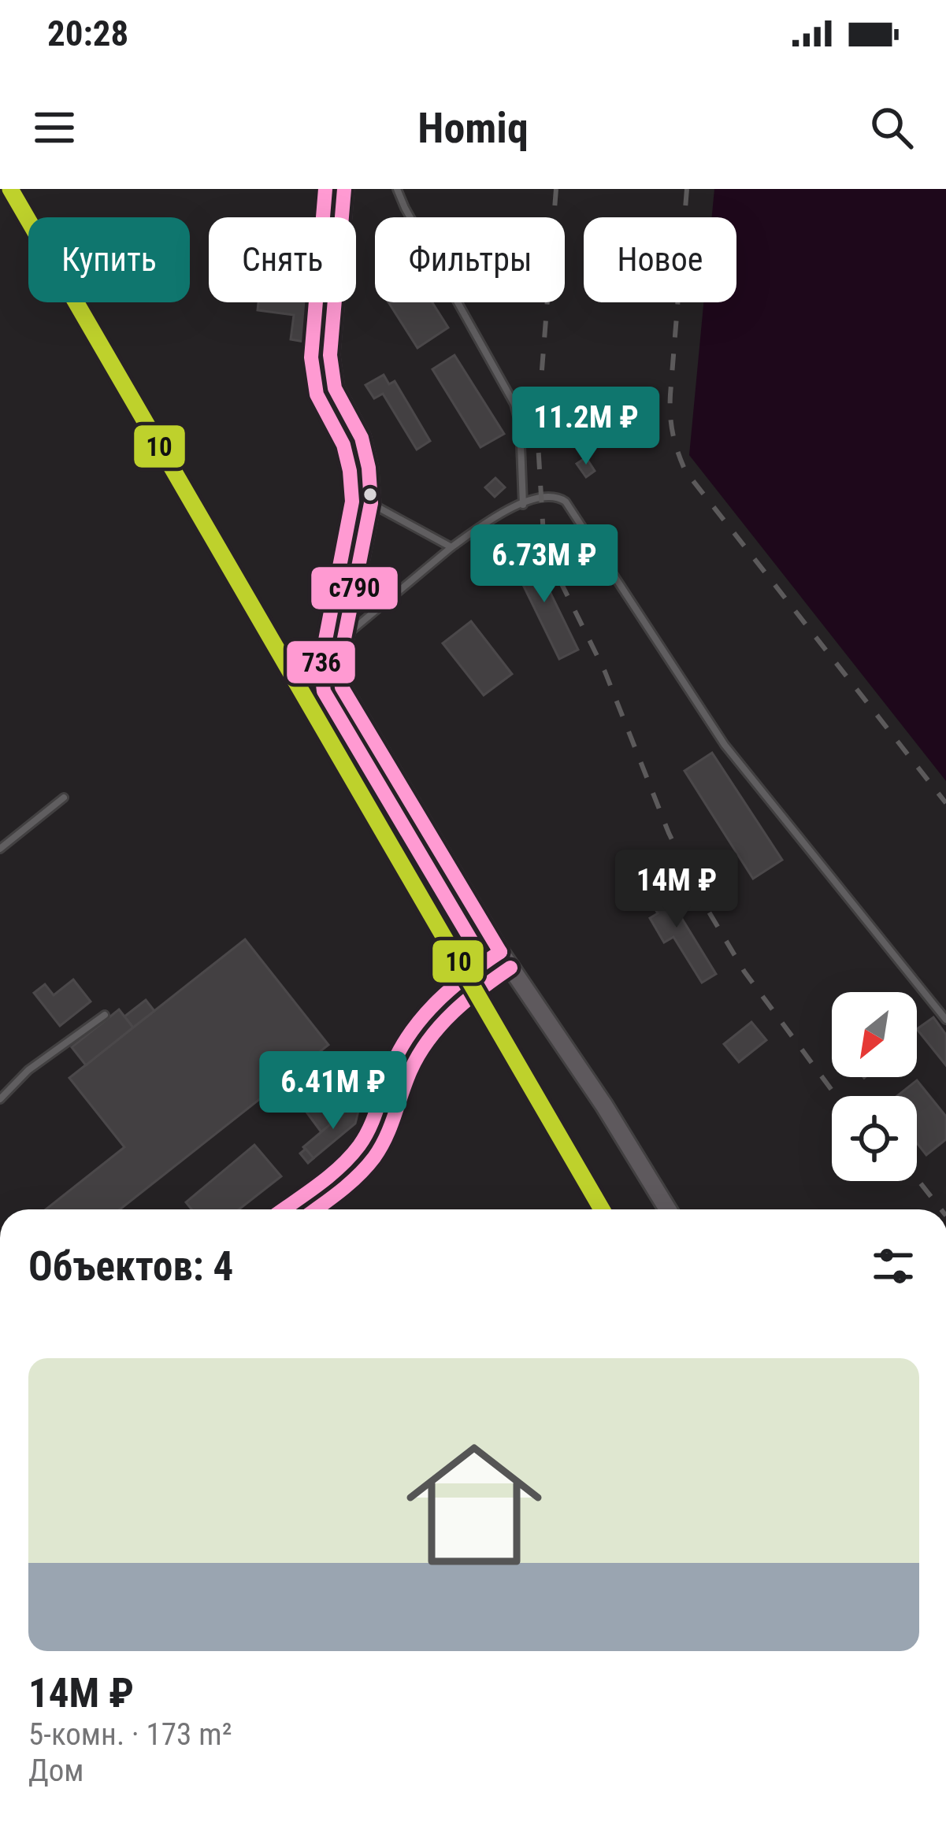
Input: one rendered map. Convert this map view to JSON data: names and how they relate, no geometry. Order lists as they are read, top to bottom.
{
  "lines": ["transit line 10", "transit line с790", "transit line 736"],
  "north": "bottom left",
  "page": {
    "status": "20:28",
    "header": "Homiq",
    "chip": [
      "Купить",
      "Снять",
      "Фильтры",
      "Новое"
    ],
    "price": [
      "11.2M ₽",
      "6.73M ₽",
      "14M ₽",
      "6.41M ₽"
    ],
    "heading": "Объектов: 4",
    "list": [
      {
        "name": "14M ₽",
        "note": "5-комн. · 173 m² · Дом"
      }
    ]
  }
}
